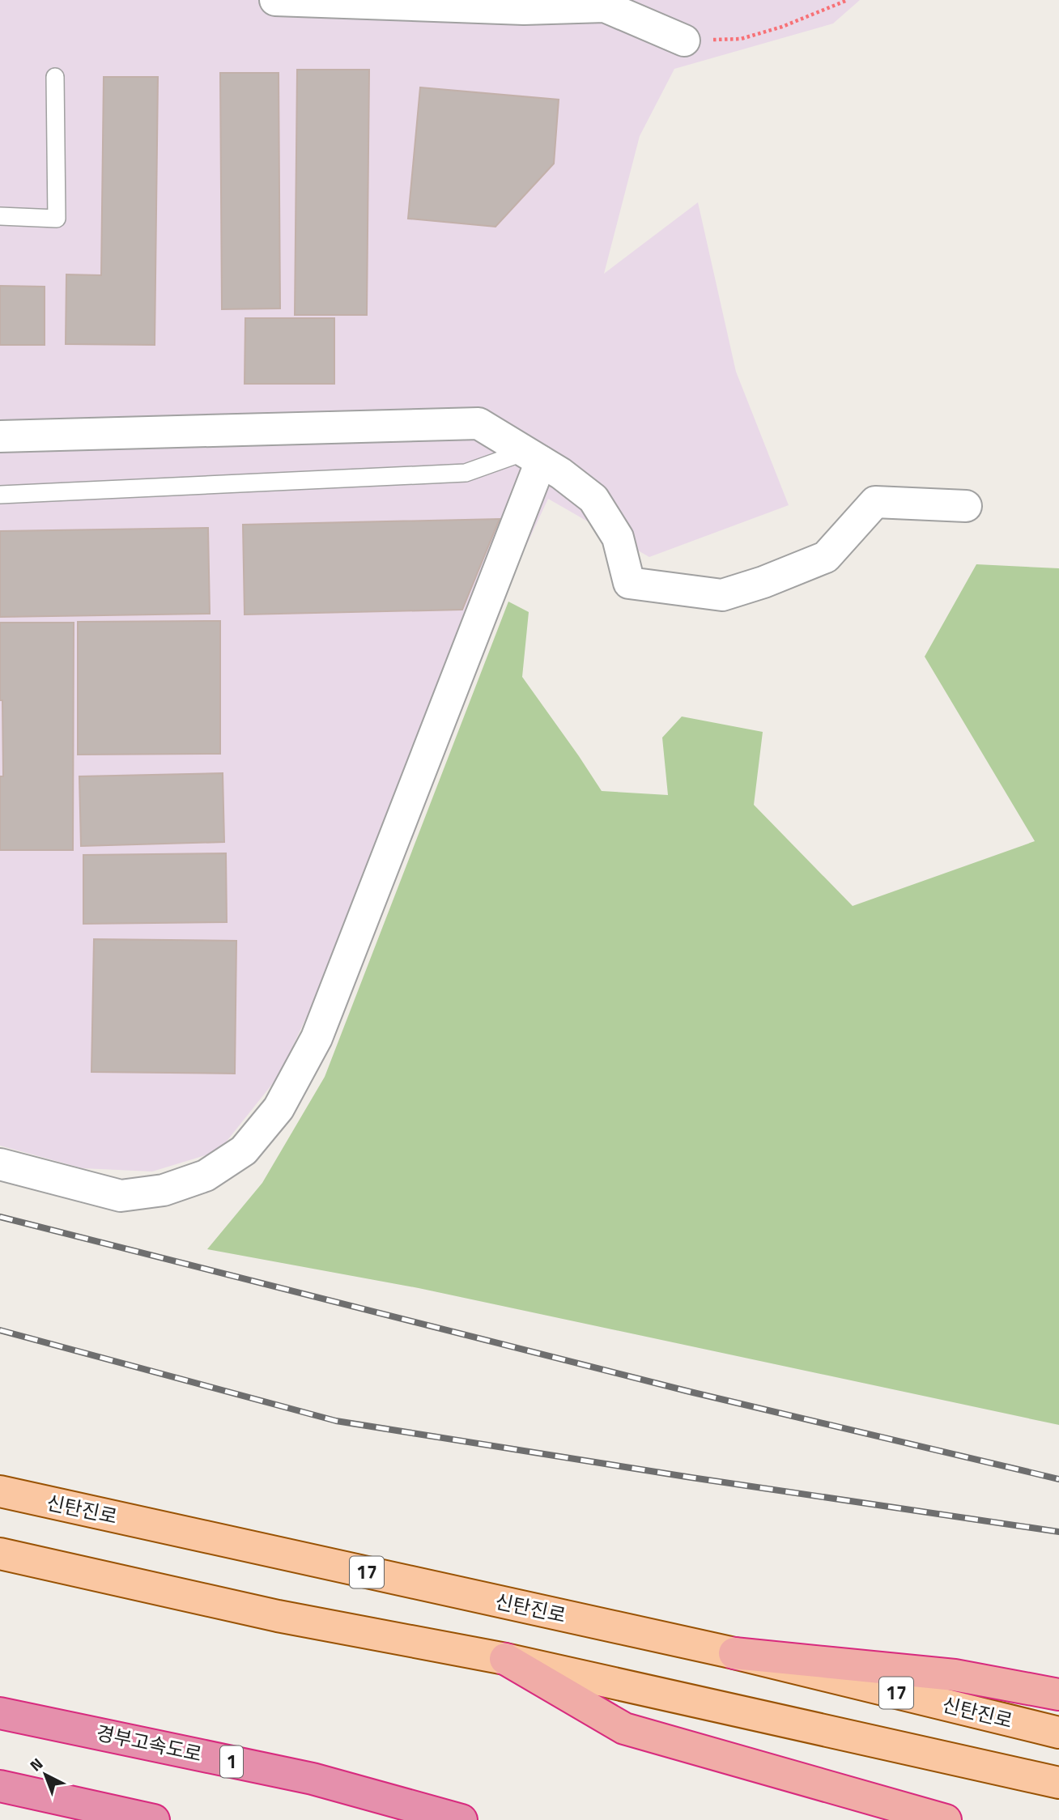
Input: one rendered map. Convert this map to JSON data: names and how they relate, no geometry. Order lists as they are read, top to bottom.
{
  "streets": {
    "highway": ["경부고속도로", "1"],
    "main road": ["신탄진로", "17"]
  },
  "north": "top left"
}
